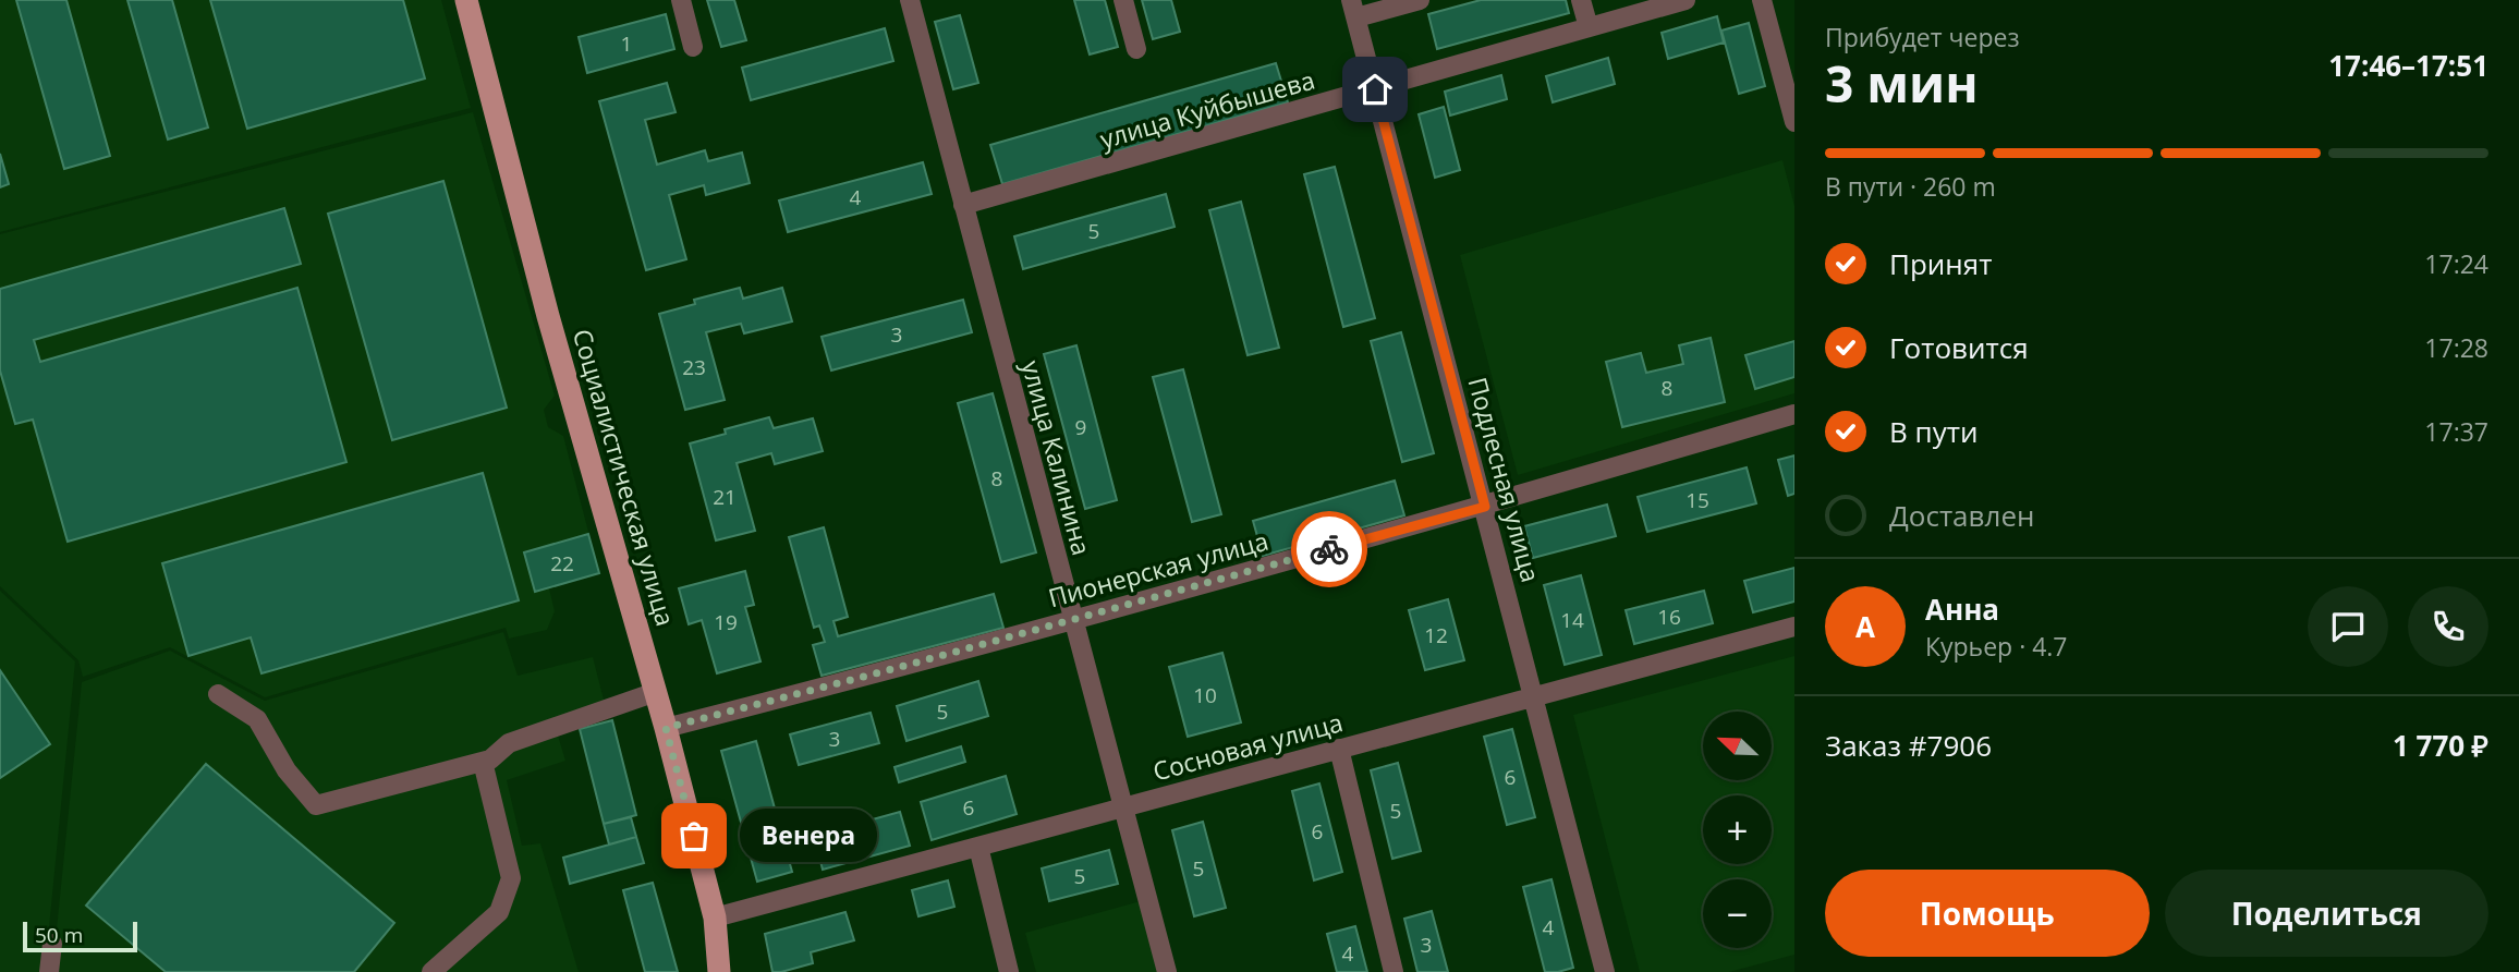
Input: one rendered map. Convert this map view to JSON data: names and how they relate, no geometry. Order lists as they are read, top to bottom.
{
  "streets": {
    "main road": ["Социалистическая улица"],
    "street": [
      "улица Куйбышева",
      "улица Калинина",
      "Подлесная улица",
      "Пионерская улица",
      "Сосновая улица"
    ]
  },
  "crossings": [
    ["улица Куйбышева", "улица Калинина"],
    ["улица Куйбышева", "Подлесная улица"],
    ["улица Калинина", "Пионерская улица"],
    ["улица Калинина", "Сосновая улица"],
    ["Социалистическая улица", "Пионерская улица"],
    ["Социалистическая улица", "Сосновая улица"],
    ["Подлесная улица", "Пионерская улица"],
    ["Подлесная улица", "Сосновая улица"]
  ],
  "places": ["Венера"],
  "house_numbers": [
    "1",
    "4",
    "5",
    "3",
    "23",
    "8",
    "9",
    "8",
    "21",
    "15",
    "22",
    "16",
    "14",
    "19",
    "12",
    "10",
    "5",
    "3",
    "6",
    "6",
    "5",
    "6",
    "5",
    "5",
    "4",
    "3",
    "4"
  ],
  "scale_bar": "50 m",
  "north": "top left",
  "page": {
    "heading": ["3 мин", "Прибудет через", "17:46–17:51"],
    "panel": [
      "Анна",
      "Курьер · 4.7",
      "Заказ #7906",
      "1 770 ₽"
    ],
    "bar": "В пути · 260 m",
    "list": [
      ["Принят", "17:24"],
      ["Готовится", "17:28"],
      ["В пути", "17:37"],
      "Доставлен"
    ],
    "round": "А",
    "map_buttons": ["+", "−"],
    "bubble": "Венера",
    "buttons": ["Помощь", "Поделиться"],
    "scale": "50 m"
  }
}
